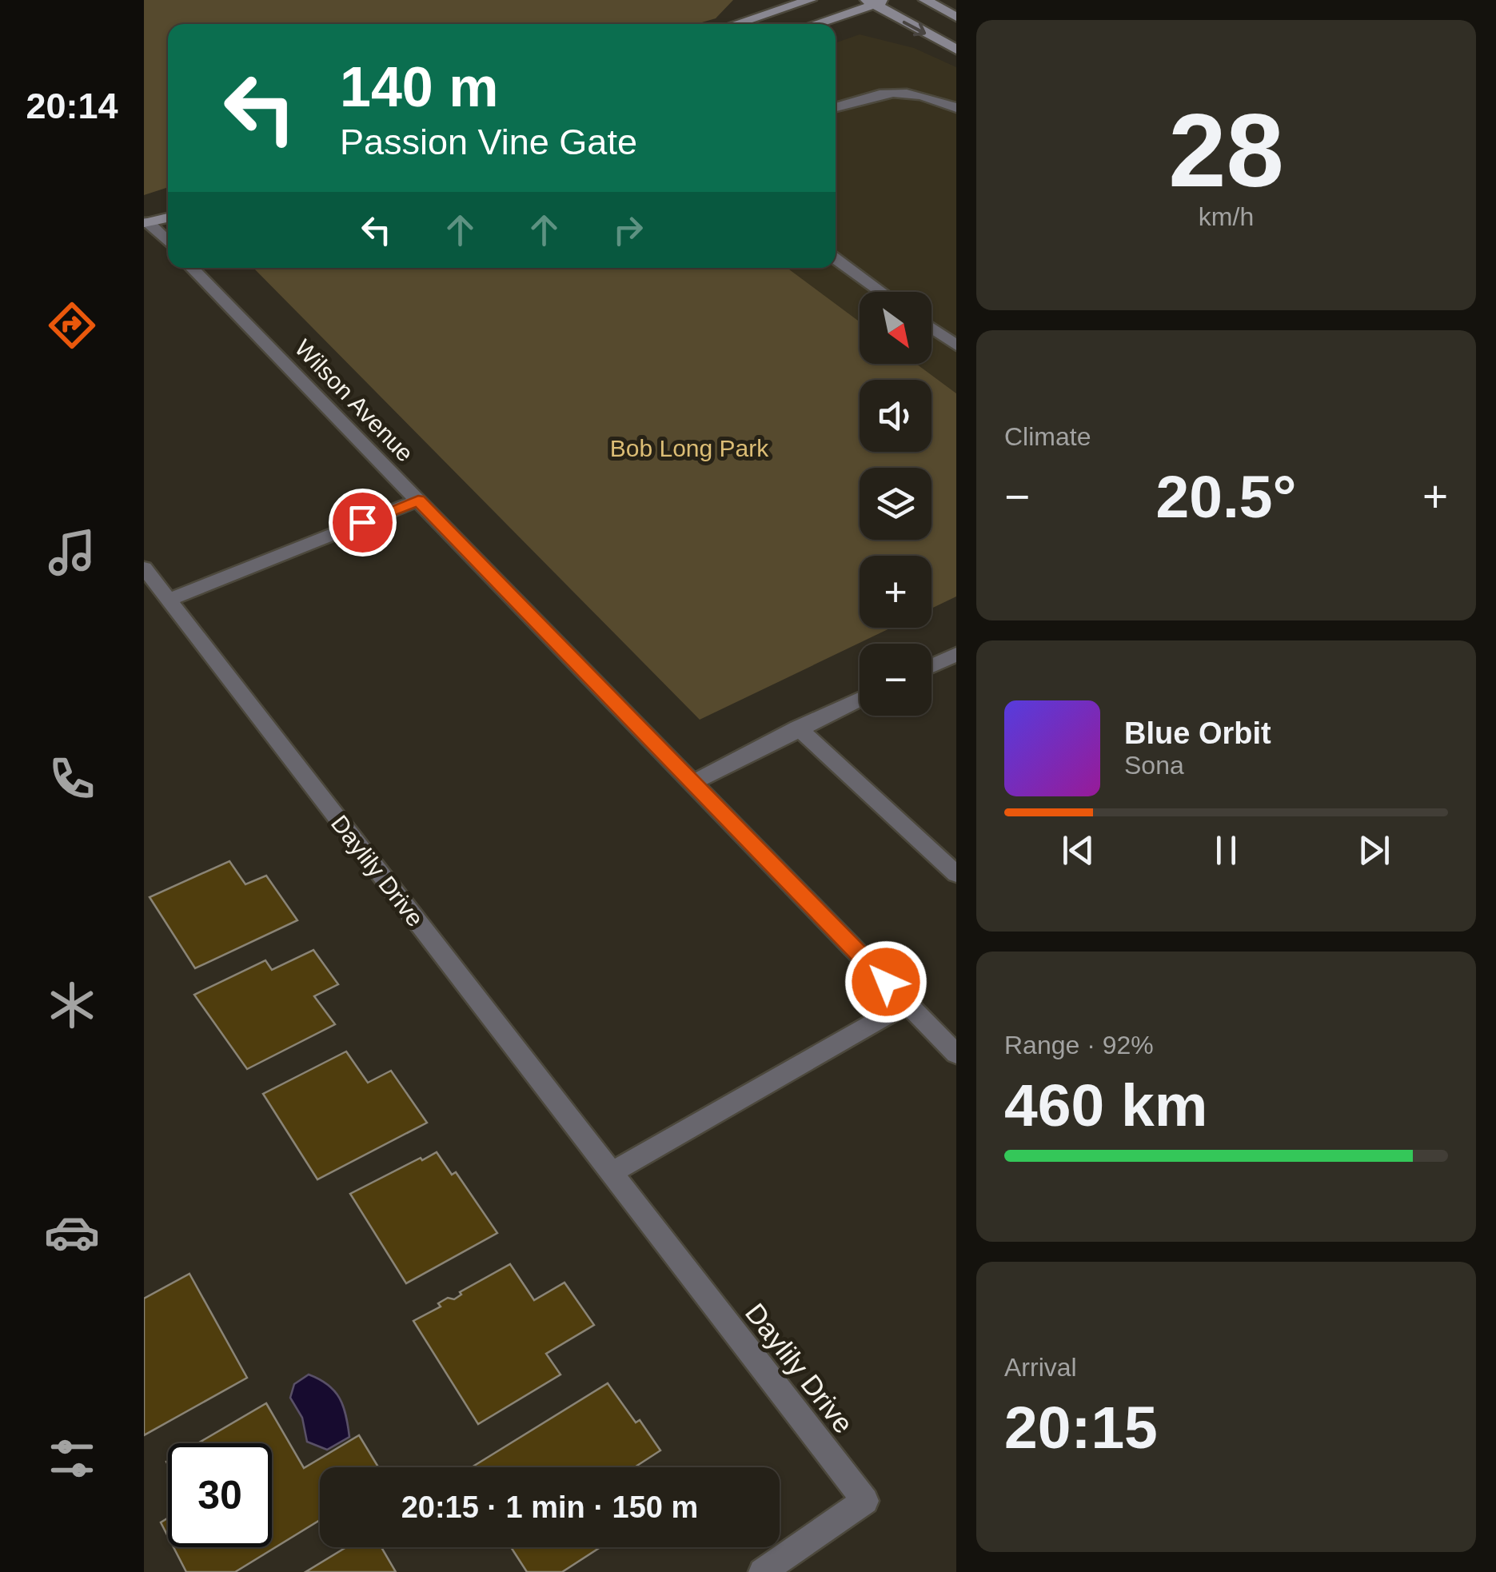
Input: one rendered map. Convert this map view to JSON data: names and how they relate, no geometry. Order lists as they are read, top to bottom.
{
  "streets": {
    "street": ["Wilson Avenue", "Daylily Drive"]
  },
  "parks": ["Bob Long Park"],
  "north": "bottom right",
  "page": {
    "tabs": "20:14",
    "tile": [
      ["28", "km/h"],
      "Climate",
      ["Range · 92%", "460 km"],
      ["Arrival", "20:15"]
    ],
    "turn": ["140 m", "Passion Vine Gate"],
    "map_buttons": ["+", "−"],
    "heat": ["−", "20.5°", "+"],
    "song": ["Blue Orbit", "Sona"],
    "limit": "30",
    "trip": "20:15 · 1 min · 150 m"
  }
}
